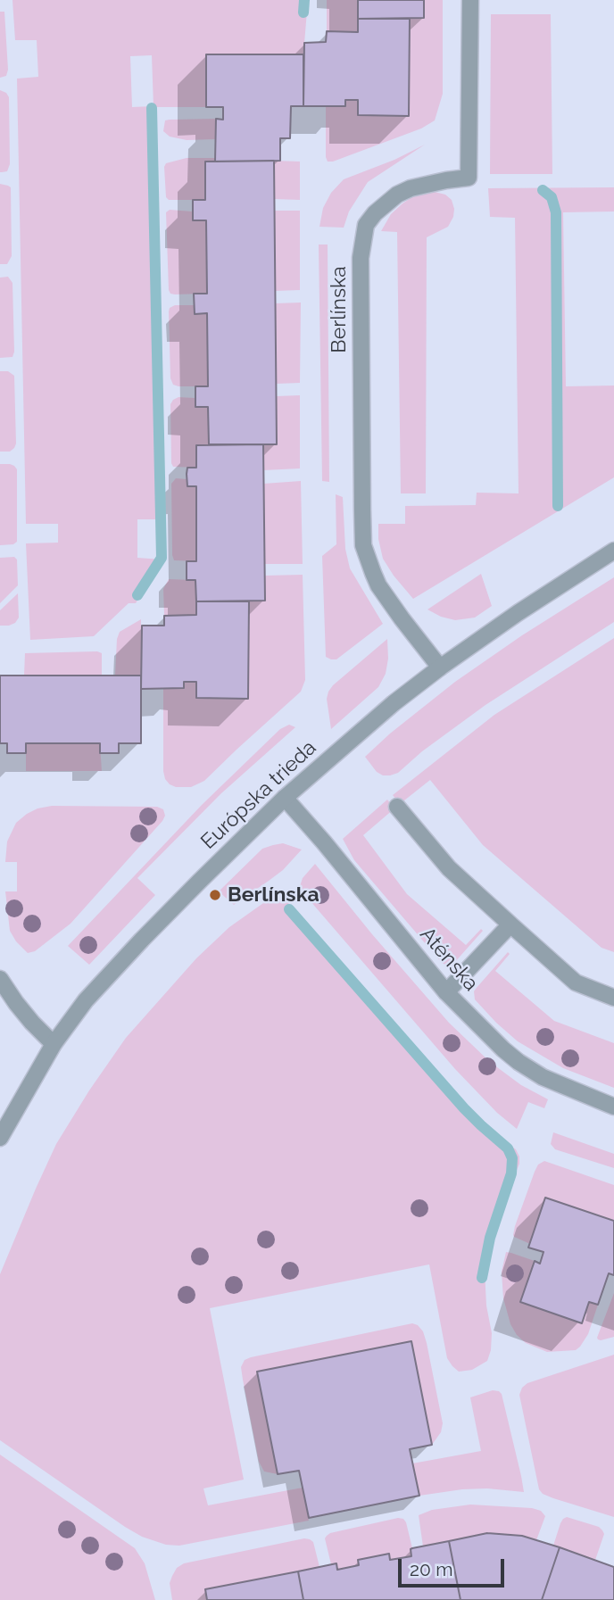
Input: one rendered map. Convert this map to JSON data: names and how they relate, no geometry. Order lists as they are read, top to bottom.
{
  "streets": {
    "street": ["Berlínska", "Európska trieda", "Aténska"]
  },
  "crossings": [
    ["Berlínska", "Európska trieda"],
    ["Európska trieda", "Aténska"]
  ],
  "places": ["Berlínska"],
  "scale_bar": "20 m"
}
